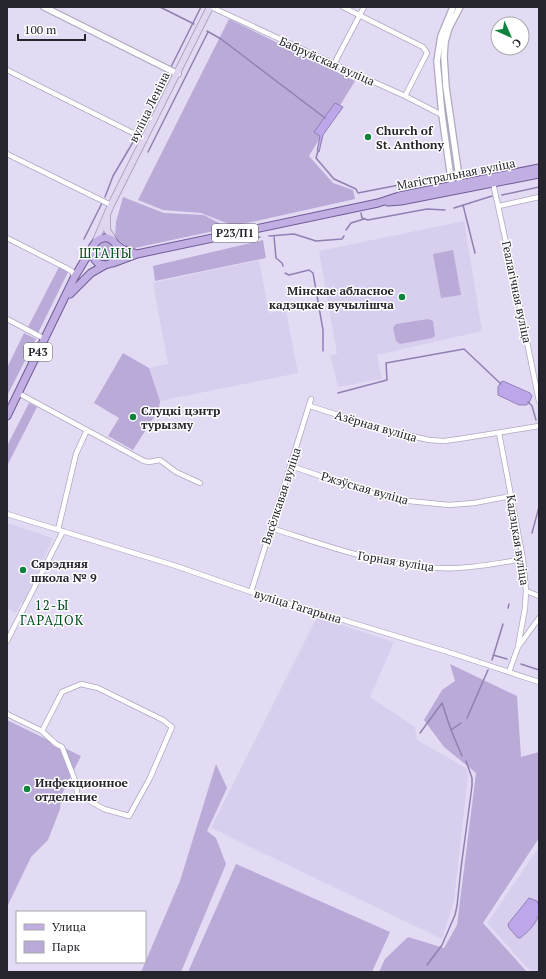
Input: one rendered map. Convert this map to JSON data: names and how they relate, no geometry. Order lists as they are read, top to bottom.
{
  "streets": {
    "main road": [
      "вуліца Леніна",
      "Магістральная вуліца",
      "Р23/П1",
      "Р43"
    ],
    "street": [
      "Бабруйская вуліца",
      "Геалагічная вуліца",
      "Азёрная вуліца",
      "Ржэўская вуліца",
      "Вясёлкавая вуліца",
      "Кадэцкая вуліца",
      "Горная вуліца",
      "вуліца Гагарына"
    ]
  },
  "crossings": [
    ["Бабруйская вуліца", "вуліца Леніна"],
    ["вуліца Леніна", "Р43"],
    ["Магістральная вуліца", "Геалагічная вуліца"],
    ["Магістральная вуліца", "Р43"],
    ["Азёрная вуліца", "Вясёлкавая вуліца"],
    ["Азёрная вуліца", "Кадэцкая вуліца"],
    ["Ржэўская вуліца", "Вясёлкавая вуліца"],
    ["Ржэўская вуліца", "Кадэцкая вуліца"],
    ["Вясёлкавая вуліца", "Горная вуліца"],
    ["Вясёлкавая вуліца", "вуліца Гагарына"],
    ["Кадэцкая вуліца", "Горная вуліца"]
  ],
  "districts": ["ШТАНЫ", "12-Ы ГАРАДОК"],
  "places": [
    "Church of St. Anthony",
    "Мінскае абласное кадэцкае вучылішча",
    "Слуцкі цэнтр турызму",
    "Сярэдняя школа № 9",
    "Инфекционное отделение"
  ],
  "legend": ["Улица", "Парк"],
  "scale_bar": "100 m",
  "north": "bottom right"
}
